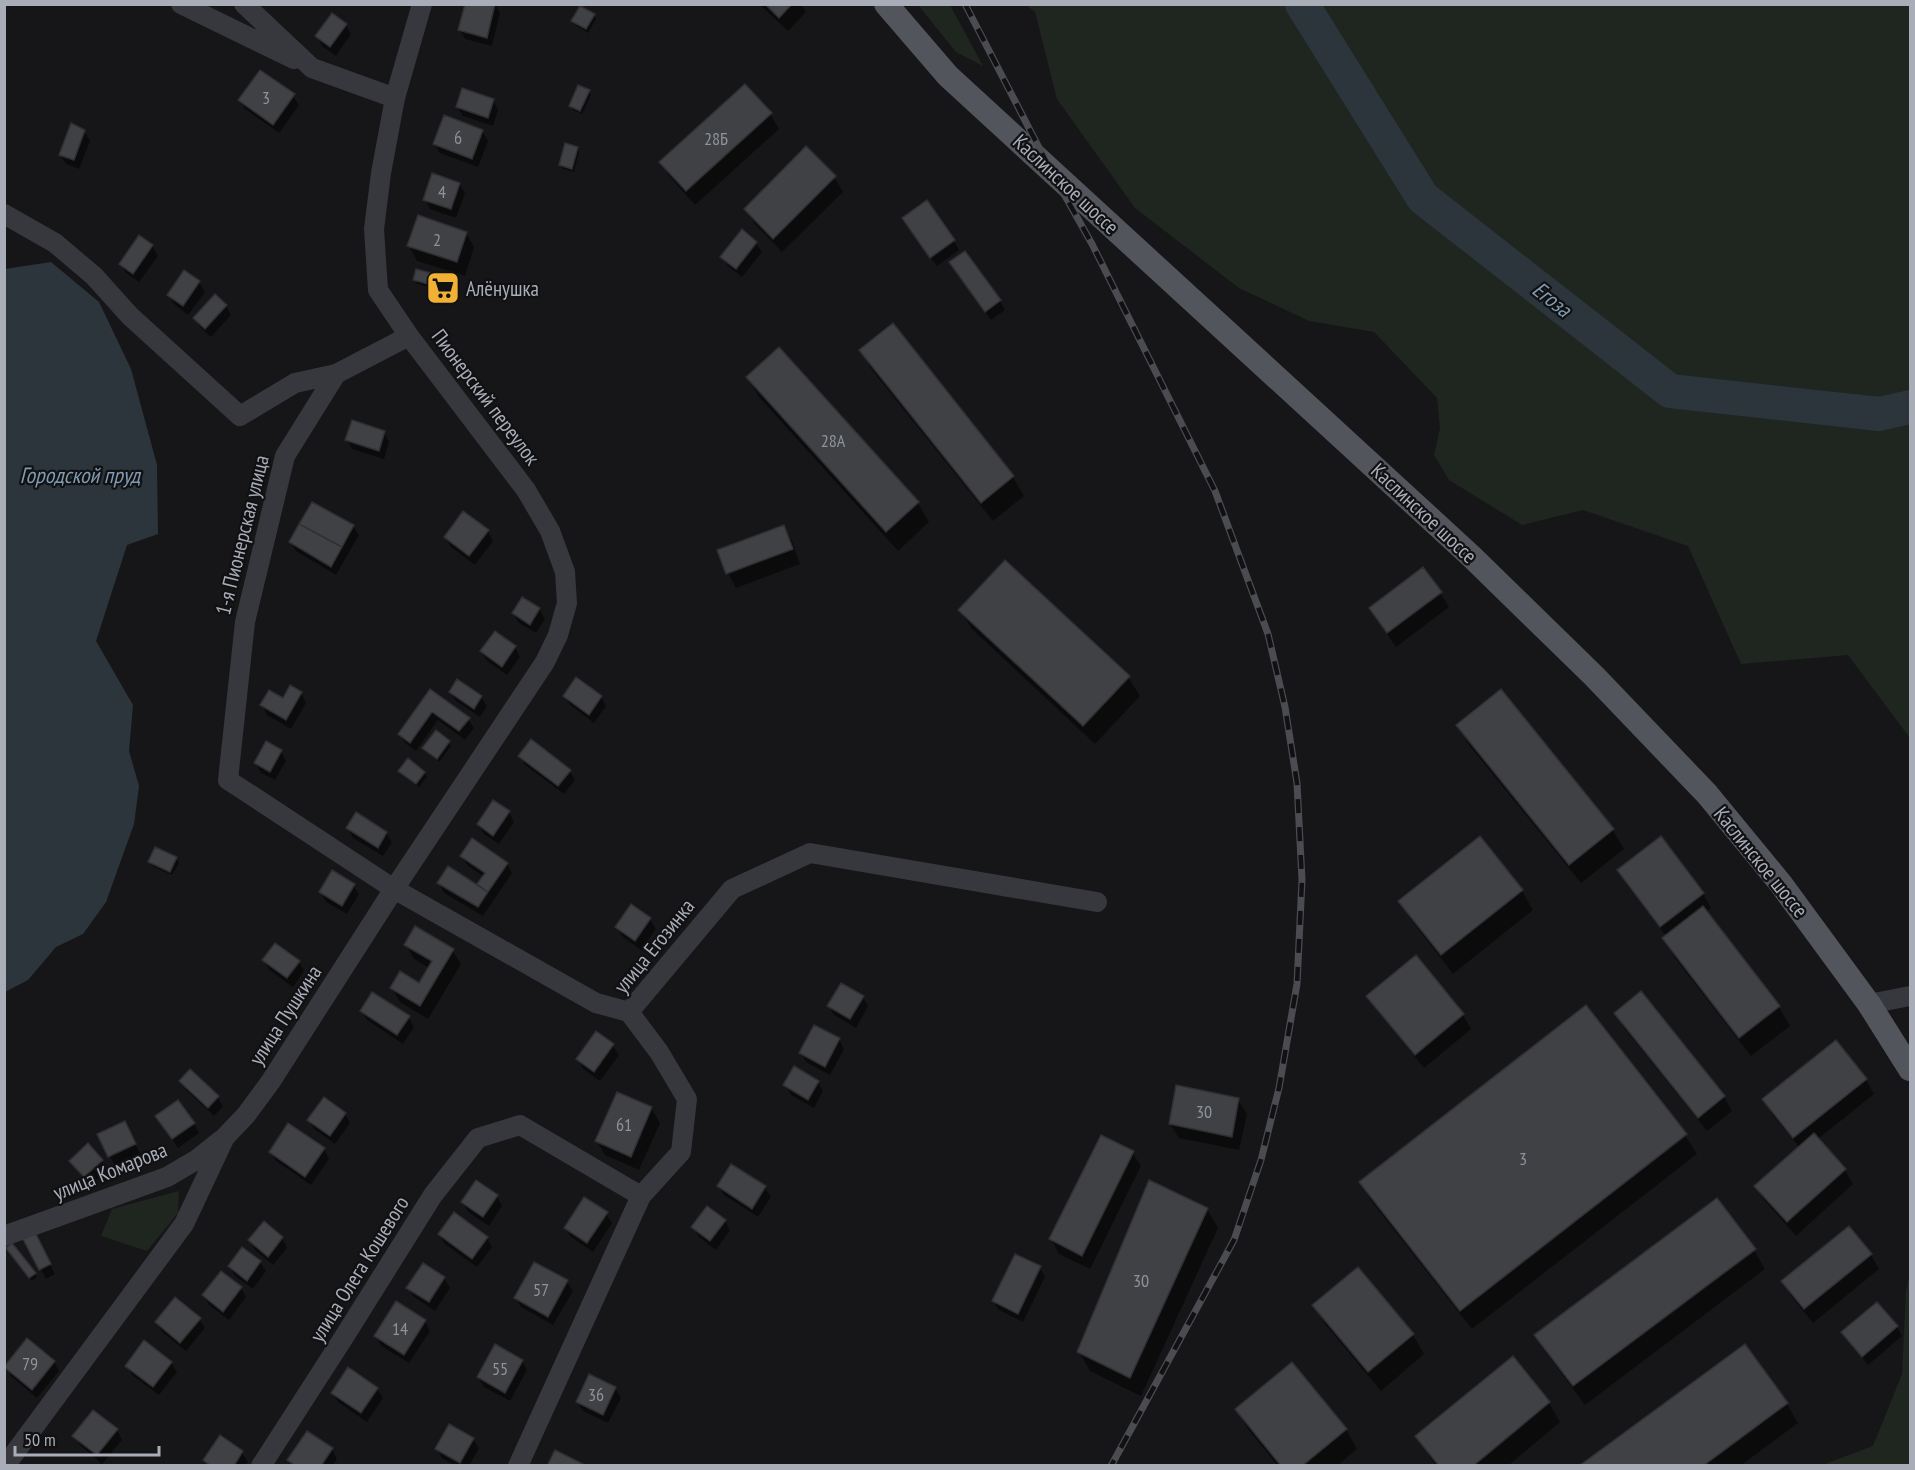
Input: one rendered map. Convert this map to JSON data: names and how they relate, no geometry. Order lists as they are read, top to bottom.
{
  "streets": {
    "main road": ["Каслинское шоссе"],
    "street": [
      "Пионерский переулок",
      "1-я Пионерская улица",
      "улица Егозинка",
      "улица Пушкина",
      "улица Комарова",
      "улица Олега Кошевого"
    ]
  },
  "crossings": [
    ["Пионерский переулок", "улица Пушкина"],
    ["1-я Пионерская улица", "улица Пушкина"],
    ["улица Егозинка", "улица Олега Кошевого"],
    ["улица Пушкина", "улица Комарова"]
  ],
  "water": ["Егоза", "Городской пруд"],
  "places": {
    "supermarket": ["Алёнушка"]
  },
  "house_numbers": [
    "3",
    "6",
    "28Б",
    "4",
    "2",
    "28А",
    "30",
    "61",
    "3",
    "30",
    "57",
    "14",
    "79",
    "55",
    "36"
  ],
  "scale_bar": "50 m"
}
